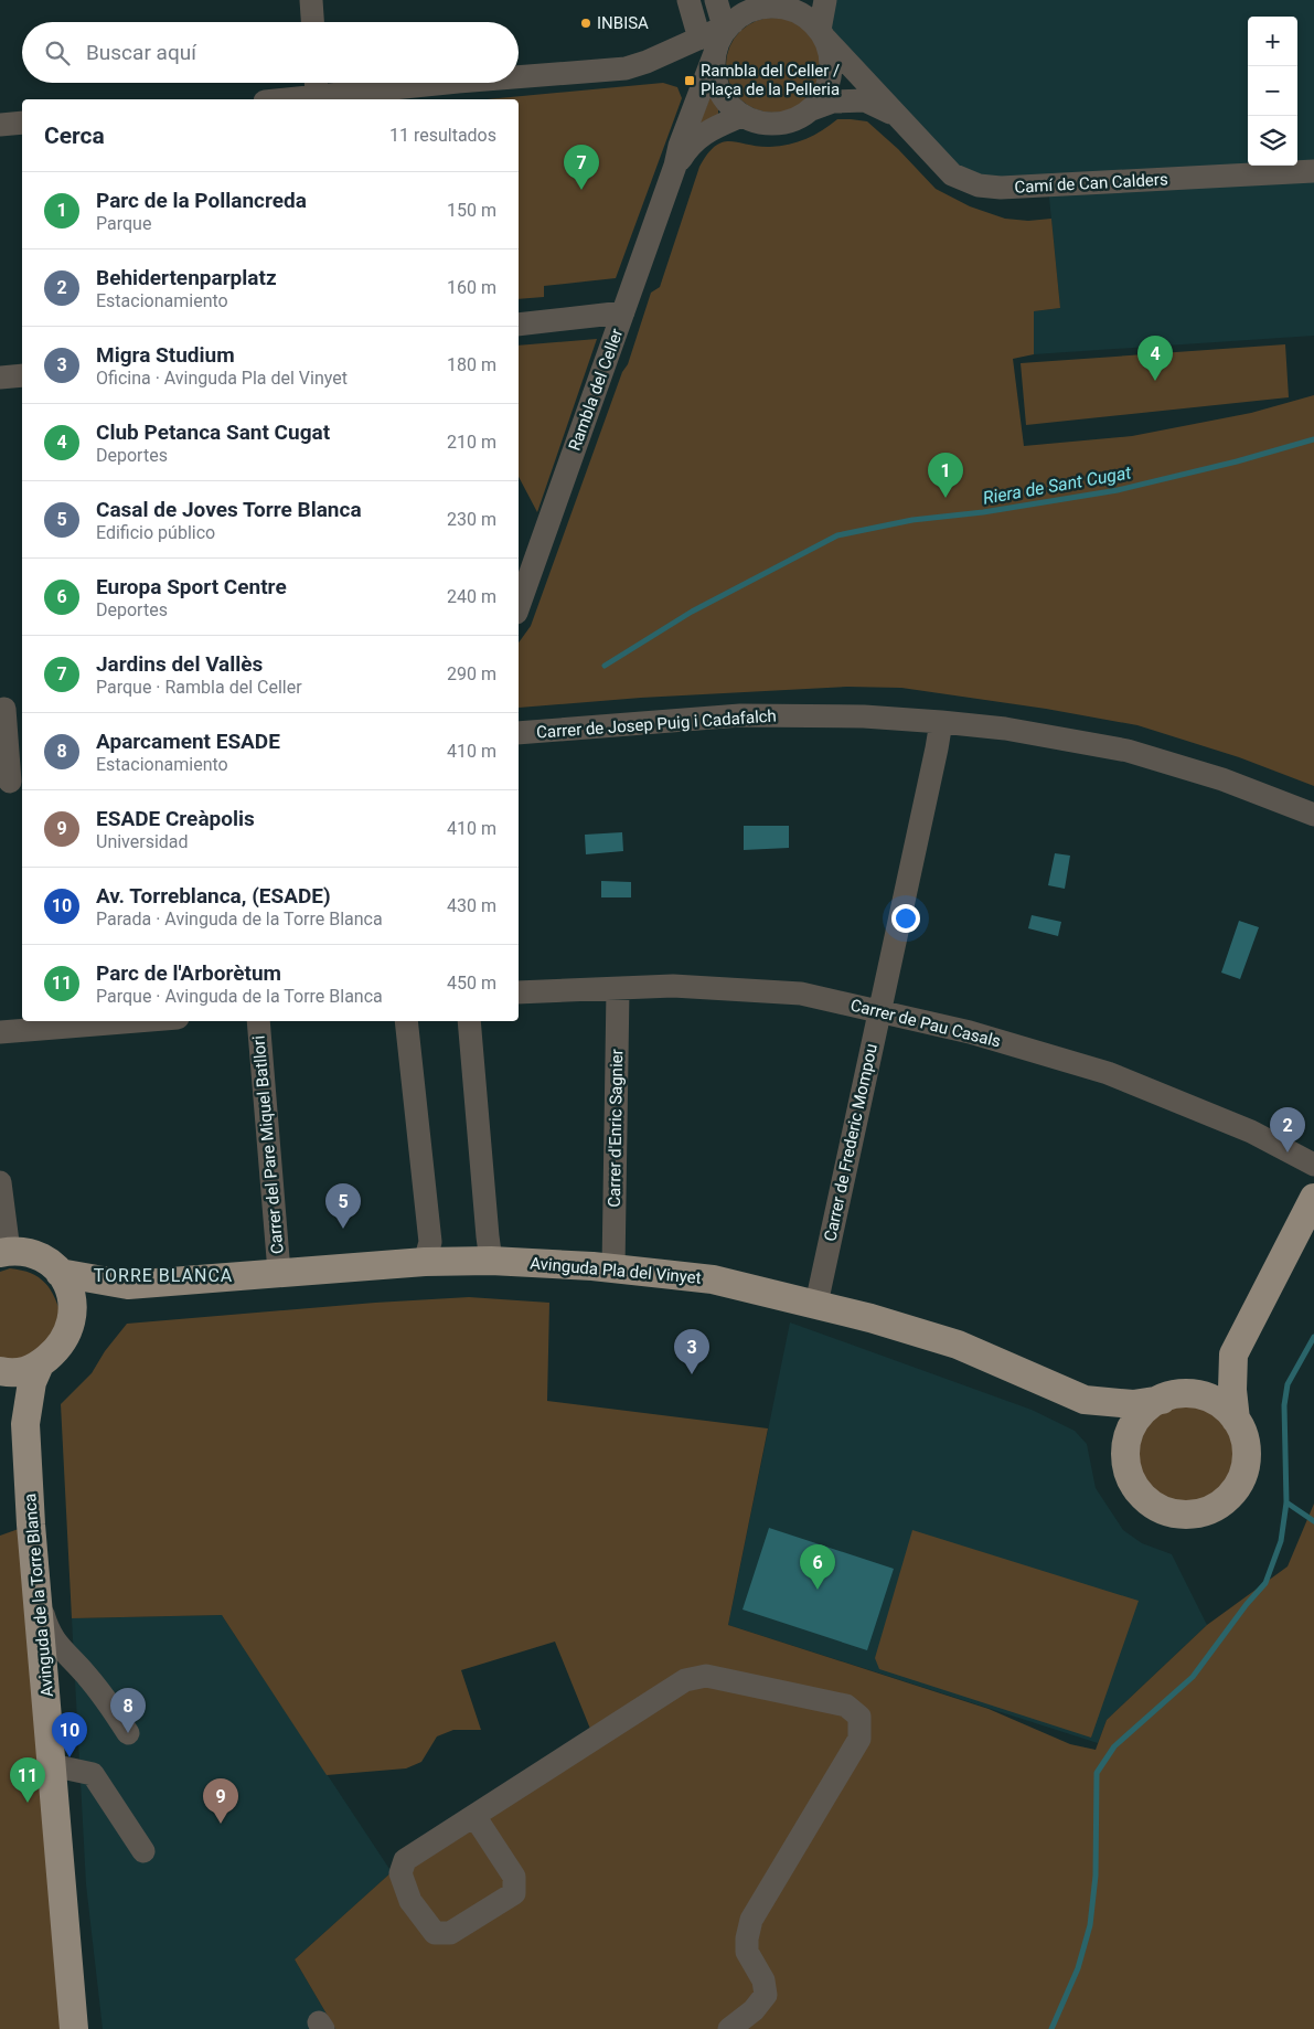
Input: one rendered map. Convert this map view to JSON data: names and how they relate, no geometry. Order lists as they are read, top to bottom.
{
  "streets": {
    "main road": ["Avinguda Pla del Vinyet", "Avinguda de la Torre Blanca"],
    "street": [
      "Camí de Can Calders",
      "Rambla del Celler",
      "Carrer de Josep Puig i Cadafalch",
      "Carrer de Pau Casals",
      "Carrer d'Enric Sagnier",
      "Carrer de Frederic Mompou",
      "Carrer del Pare Miquel Batllori"
    ]
  },
  "crossings": [
    ["Camí de Can Calders", "Rambla del Celler"],
    ["Carrer de Josep Puig i Cadafalch", "Carrer de Frederic Mompou"],
    ["Carrer de Pau Casals", "Carrer d'Enric Sagnier"],
    ["Carrer de Pau Casals", "Carrer de Frederic Mompou"],
    ["Carrer d'Enric Sagnier", "Avinguda Pla del Vinyet"],
    ["Carrer de Frederic Mompou", "Avinguda Pla del Vinyet"],
    ["Carrer del Pare Miquel Batllori", "Avinguda Pla del Vinyet"]
  ],
  "districts": ["TORRE BLANCA"],
  "water": ["Riera de Sant Cugat"],
  "places": {
    "other": ["INBISA"],
    "transit": ["Rambla del Celler / Plaça de la Pelleria"]
  },
  "page": {
    "map_buttons": ["+", "−"],
    "search": "Buscar aquí",
    "heading": ["Cerca", "11 resultados"],
    "pins": [
      "7",
      "4",
      "1",
      "2",
      "5",
      "3",
      "6",
      "8",
      "10",
      "11",
      "9"
    ],
    "list": [
      {
        "mark": "1",
        "name": "Parc de la Pollancreda",
        "note": "Parque",
        "value": "150 m"
      },
      {
        "mark": "2",
        "name": "Behidertenparplatz",
        "note": "Estacionamiento",
        "value": "160 m"
      },
      {
        "mark": "3",
        "name": "Migra Studium",
        "note": "Oficina · Avinguda Pla del Vinyet",
        "value": "180 m"
      },
      {
        "mark": "4",
        "name": "Club Petanca Sant Cugat",
        "note": "Deportes",
        "value": "210 m"
      },
      {
        "mark": "5",
        "name": "Casal de Joves Torre Blanca",
        "note": "Edificio público",
        "value": "230 m"
      },
      {
        "mark": "6",
        "name": "Europa Sport Centre",
        "note": "Deportes",
        "value": "240 m"
      },
      {
        "mark": "7",
        "name": "Jardins del Vallès",
        "note": "Parque · Rambla del Celler",
        "value": "290 m"
      },
      {
        "mark": "8",
        "name": "Aparcament ESADE",
        "note": "Estacionamiento",
        "value": "410 m"
      },
      {
        "mark": "9",
        "name": "ESADE Creàpolis",
        "note": "Universidad",
        "value": "410 m"
      },
      {
        "mark": "10",
        "name": "Av. Torreblanca, (ESADE)",
        "note": "Parada · Avinguda de la Torre Blanca",
        "value": "430 m"
      },
      {
        "mark": "11",
        "name": "Parc de l'Arborètum",
        "note": "Parque · Avinguda de la Torre Blanca",
        "value": "450 m"
      }
    ]
  }
}
